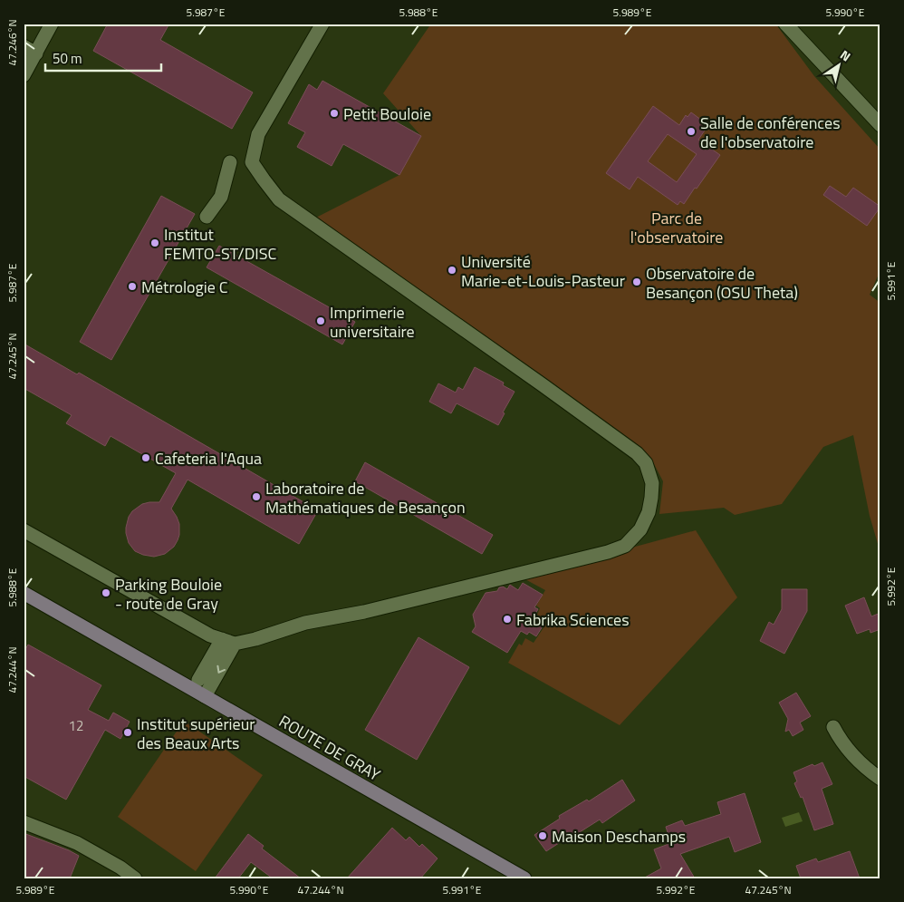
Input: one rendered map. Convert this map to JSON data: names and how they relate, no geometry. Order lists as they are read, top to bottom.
{
  "streets": {
    "main road": ["ROUTE DE GRAY"]
  },
  "parks": ["Parc de l'observatoire"],
  "places": [
    "Petit Bouloie",
    "Salle de conférences de l'observatoire",
    "Institut FEMTO-ST/DISC",
    "Université Marie-et-Louis-Pasteur",
    "Observatoire de Besançon (OSU Theta)",
    "Métrologie C",
    "Imprimerie universitaire",
    "Cafeteria l'Aqua",
    "Laboratoire de Mathématiques de Besançon",
    "Parking Bouloie - route de Gray",
    "Fabrika Sciences",
    "Institut supérieur des Beaux Arts",
    "Maison Deschamps"
  ],
  "house_numbers": ["12"],
  "scale_bar": "50 m",
  "north": "top right",
  "coordinates": [
    "5.987°E",
    "5.988°E",
    "5.989°E",
    "5.990°E",
    "47.246°N",
    "5.991°E",
    "47.245°N",
    "5.992°E",
    "47.244°N"
  ]
}
